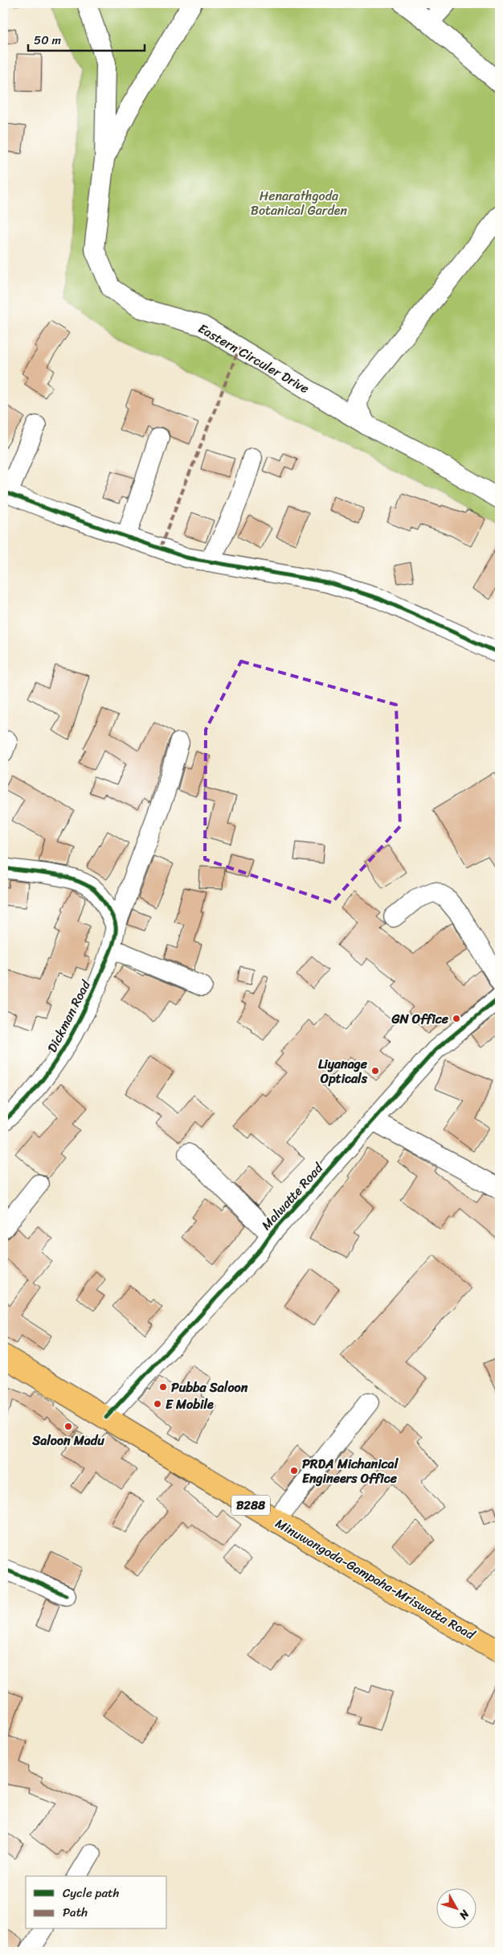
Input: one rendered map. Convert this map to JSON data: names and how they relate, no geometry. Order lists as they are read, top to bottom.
{
  "streets": {
    "main road": ["B288", "Minuwangoda-Gampaha-Mriswatta Road"],
    "street": ["Eastern Circuler Drive", "Dickman Road", "Malwatte Road"]
  },
  "crossings": [
    ["Malwatte Road", "Minuwangoda-Gampaha-Mriswatta Road"]
  ],
  "parks": ["Henarathgoda Botanical Garden"],
  "places": [
    "GN Office",
    "Liyanage Opticals",
    "Pubba Saloon",
    "E Mobile",
    "Saloon Madu",
    "PRDA Michanical Engineers Office"
  ],
  "legend": ["Cycle path", "Path"],
  "scale_bar": "50 m",
  "north": "bottom right"
}
